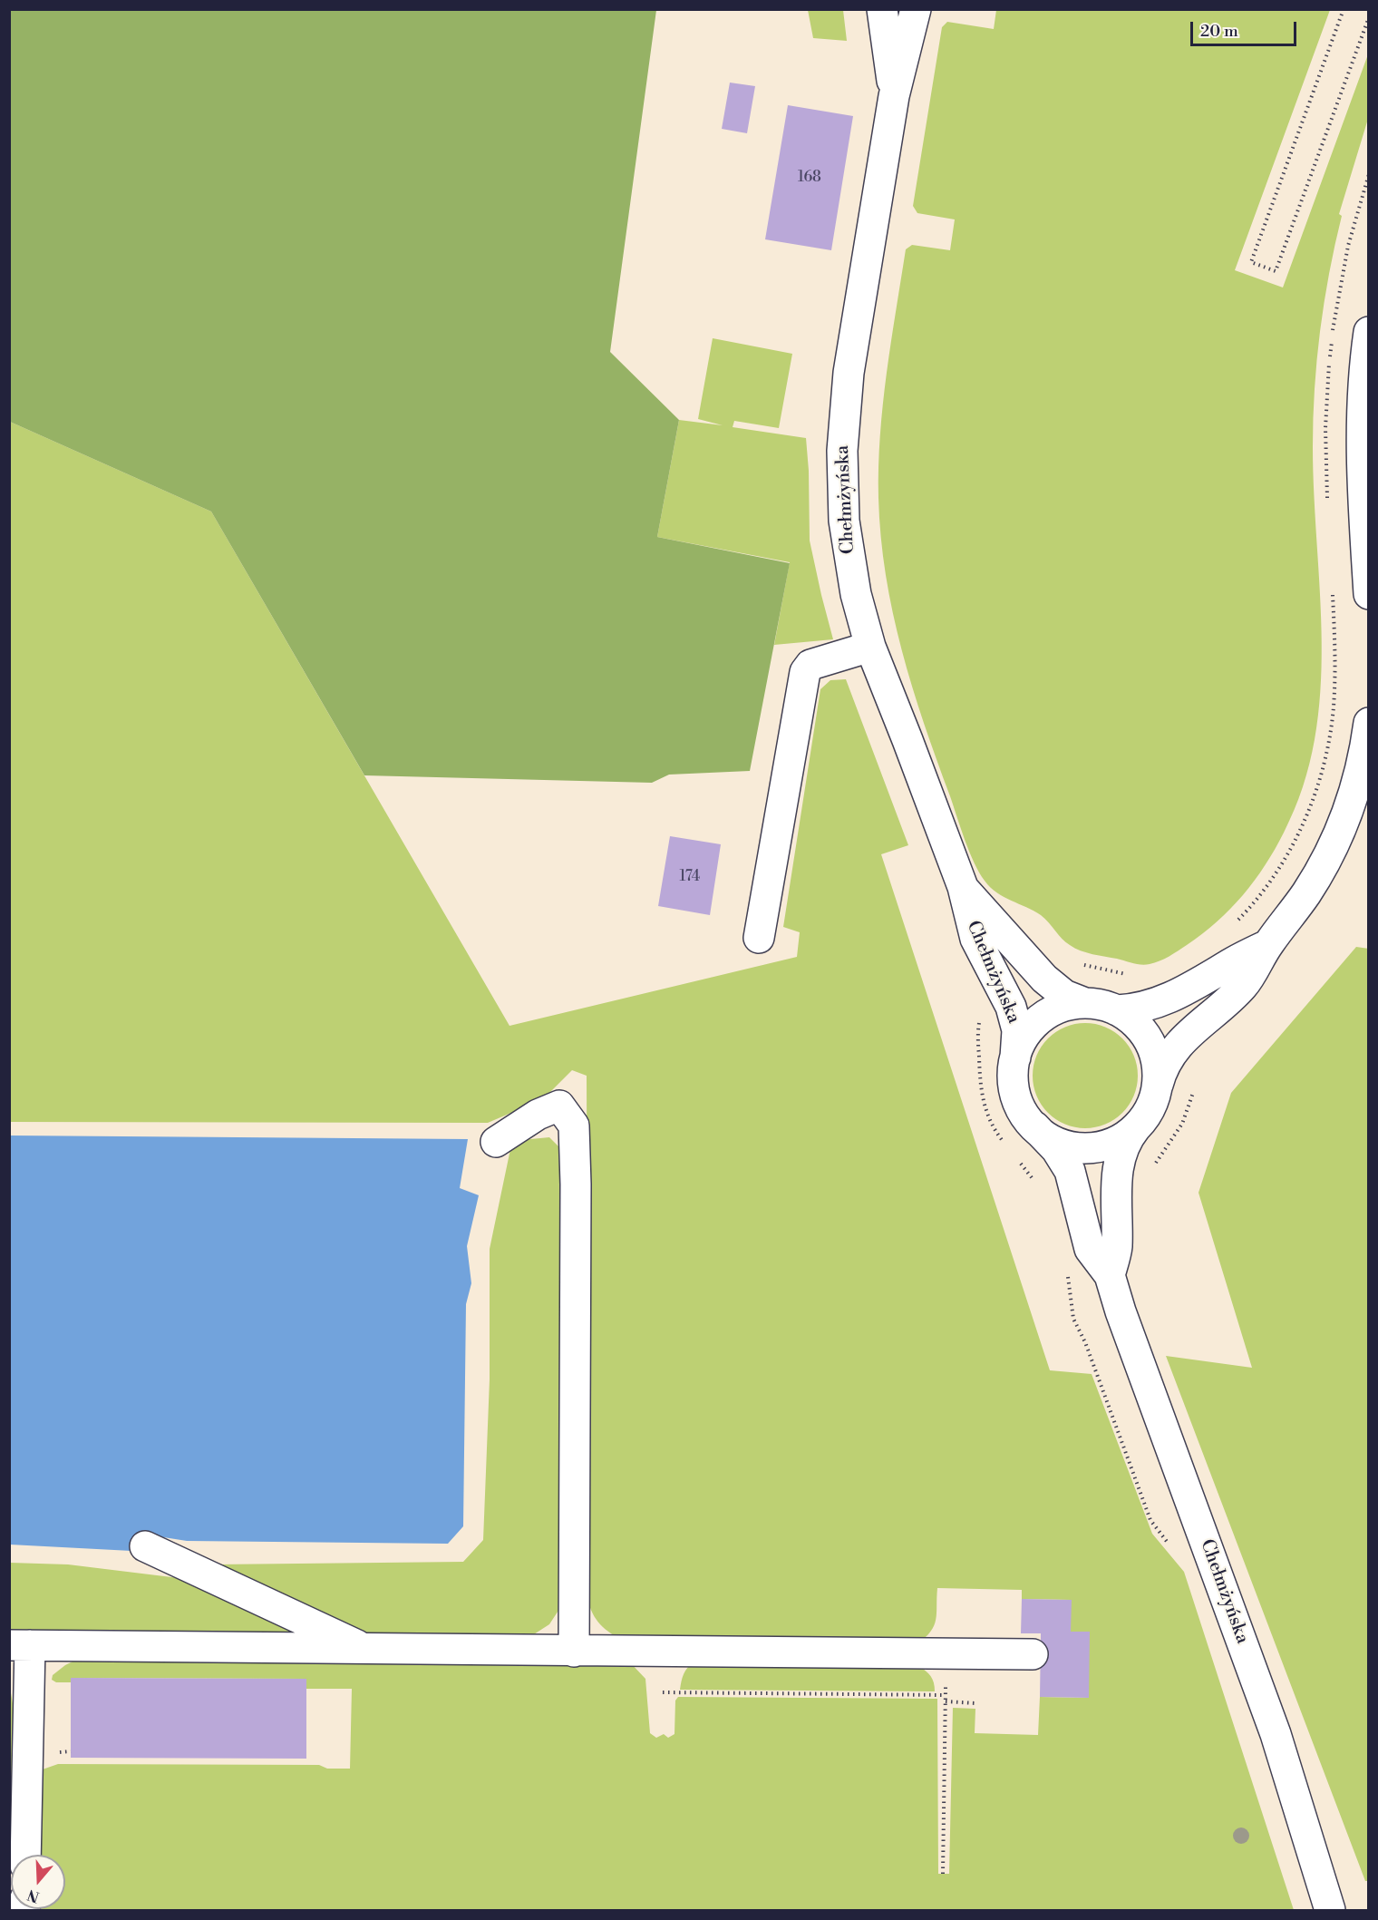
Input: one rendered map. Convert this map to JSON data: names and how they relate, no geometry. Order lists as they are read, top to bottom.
{
  "streets": {
    "street": ["Chełmżyńska"]
  },
  "house_numbers": ["168", "174"],
  "scale_bar": "20 m",
  "north": "bottom"
}
